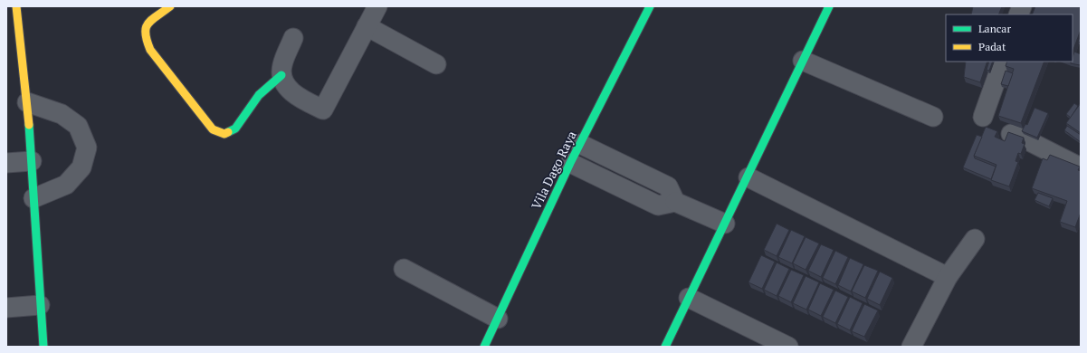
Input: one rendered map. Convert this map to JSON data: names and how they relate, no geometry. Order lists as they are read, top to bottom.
{
  "streets": {
    "street": ["Vila Dago Raya"]
  },
  "legend": ["Lancar", "Padat"]
}
